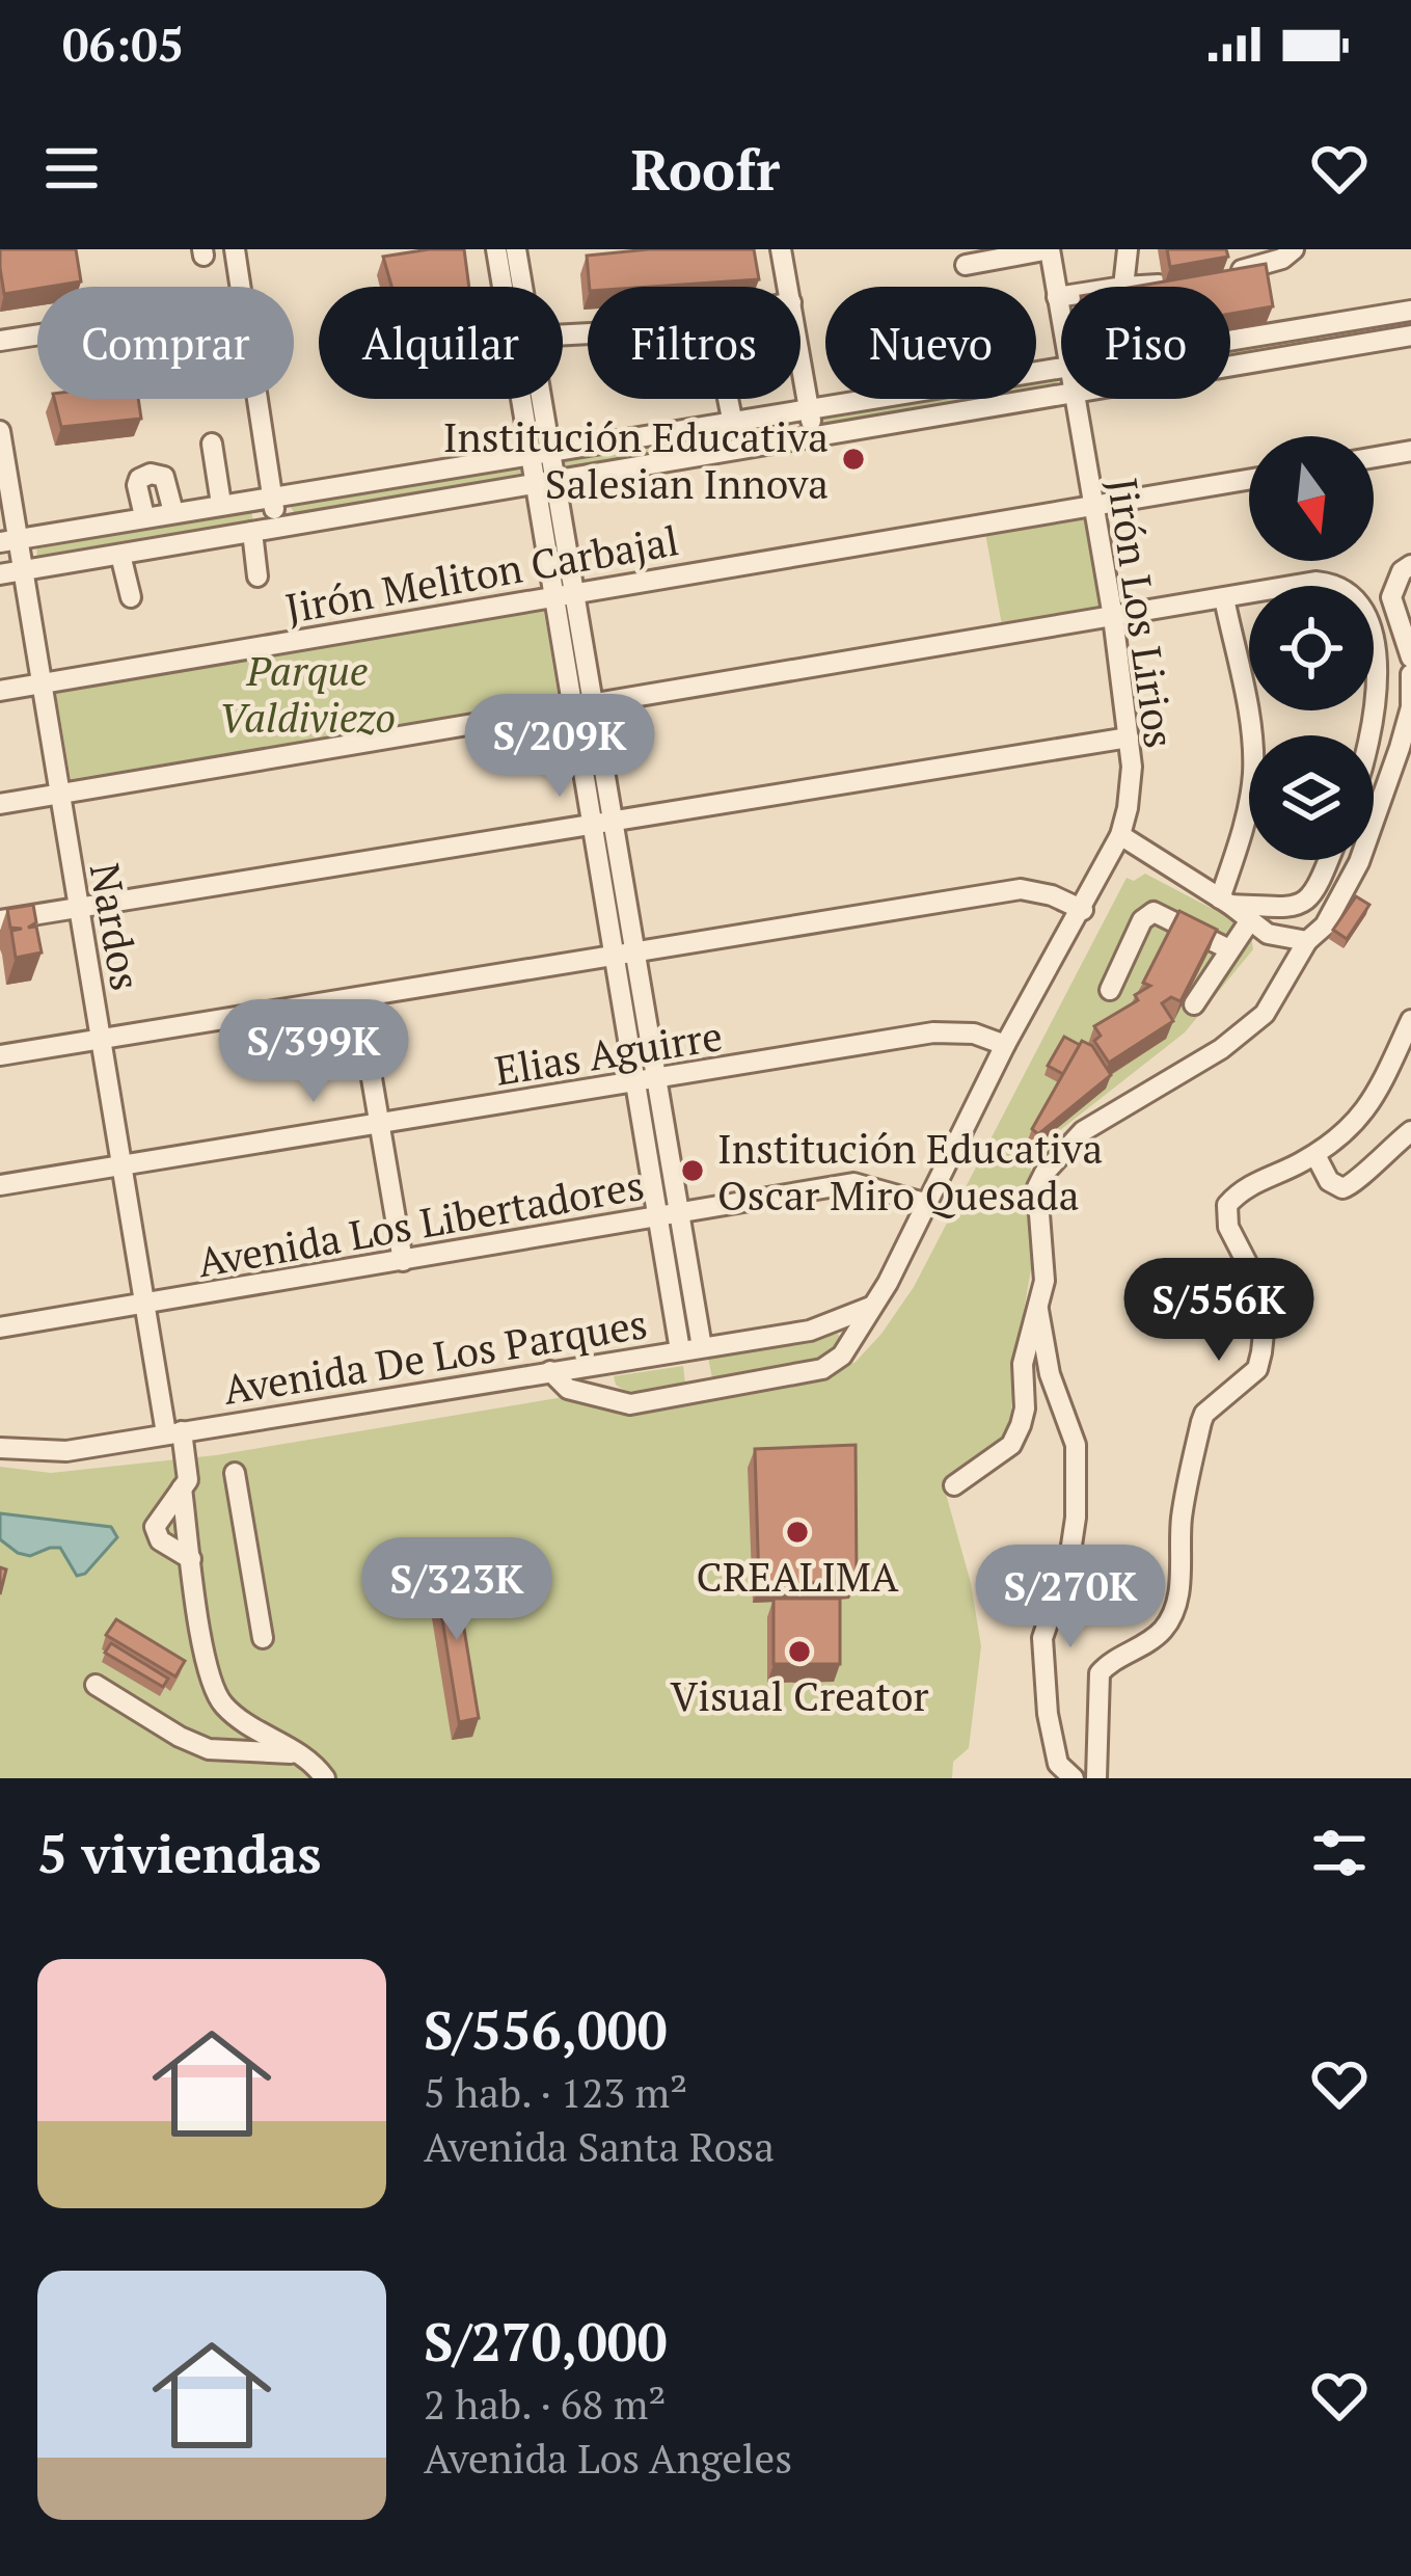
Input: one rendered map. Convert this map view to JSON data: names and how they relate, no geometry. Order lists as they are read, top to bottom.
{
  "streets": {
    "street": [
      "Jirón Meliton Carbajal",
      "Jirón Los Lirios",
      "Nardos",
      "Elias Aguirre",
      "Avenida Los Libertadores",
      "Avenida De Los Parques"
    ]
  },
  "crossings": [
    ["Jirón Meliton Carbajal", "Jirón Los Lirios"],
    ["Jirón Meliton Carbajal", "Nardos"],
    ["Jirón Los Lirios", "Elias Aguirre"],
    ["Jirón Los Lirios", "Avenida Los Libertadores"],
    ["Jirón Los Lirios", "Avenida De Los Parques"],
    ["Nardos", "Elias Aguirre"],
    ["Nardos", "Avenida Los Libertadores"],
    ["Nardos", "Avenida De Los Parques"]
  ],
  "parks": ["Parque Valdiviezo"],
  "places": [
    "Institución Educativa Salesian Innova",
    "Institución Educativa Oscar Miro Quesada",
    "CREALIMA",
    "Visual Creator"
  ],
  "north": "bottom",
  "page": {
    "status": "06:05",
    "header": "Roofr",
    "chip": [
      "Comprar",
      "Alquilar",
      "Filtros",
      "Nuevo",
      "Piso"
    ],
    "price": [
      "S/209K",
      "S/399K",
      "S/556K",
      "S/323K",
      "S/270K"
    ],
    "heading": "5 viviendas",
    "list": [
      {
        "name": "S/556,000",
        "note": "5 hab. · 123 m² · Avenida Santa Rosa"
      },
      {
        "name": "S/270,000",
        "note": "2 hab. · 68 m² · Avenida Los Angeles"
      }
    ]
  }
}
